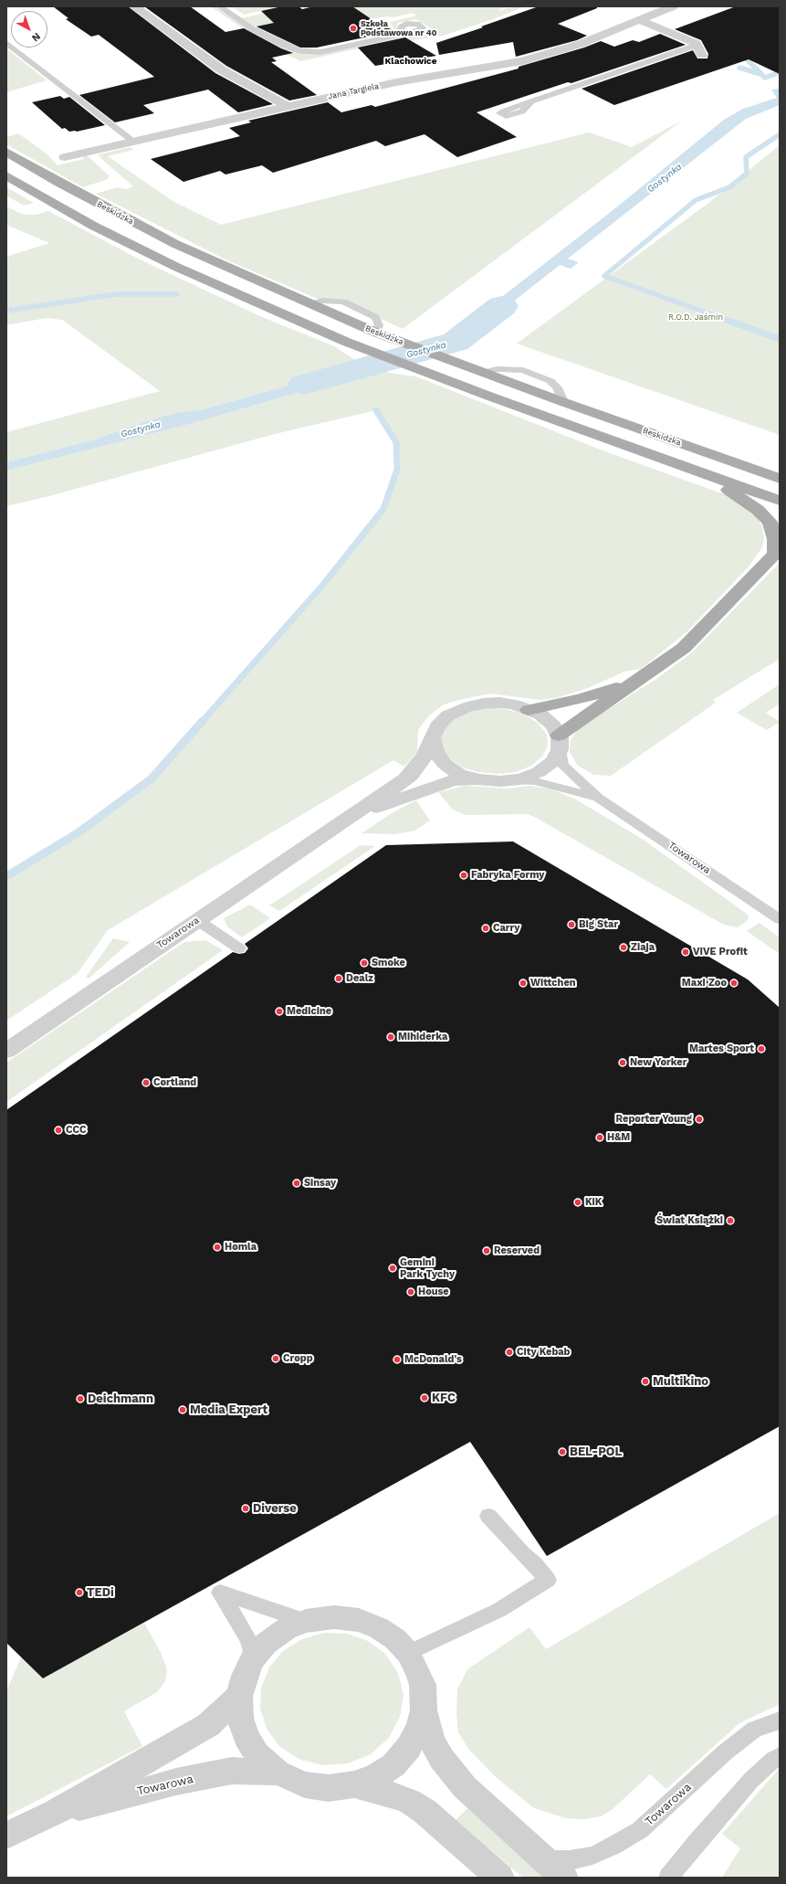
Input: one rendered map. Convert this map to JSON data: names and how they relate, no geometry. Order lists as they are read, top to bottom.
{
  "streets": {
    "main road": ["Beskidzka"],
    "street": ["Jana Targiela", "Towarowa"]
  },
  "districts": ["Klachowice"],
  "water": ["Gostynka"],
  "parks": ["R.O.D. Jaśmin"],
  "places": [
    "Szkoła Podstawowa nr 40",
    "Fabryka Formy",
    "Big Star",
    "Carry",
    "Ziaja",
    "VIVE Profit",
    "Smoke",
    "Dealz",
    "Wittchen",
    "Maxi Zoo",
    "Medicine",
    "Mihiderka",
    "Martes Sport",
    "New Yorker",
    "Cortland",
    "Reporter Young",
    "CCC",
    "H&M",
    "Sinsay",
    "KiK",
    "Świat Książki",
    "Homla",
    "Reserved",
    "Gemini Park Tychy",
    "House",
    "City Kebab",
    "Cropp",
    "McDonald's",
    "Multikino",
    "KFC",
    "Deichmann",
    "Media Expert",
    "BEL-POL",
    "Diverse",
    "TEDi"
  ],
  "north": "bottom right"
}
